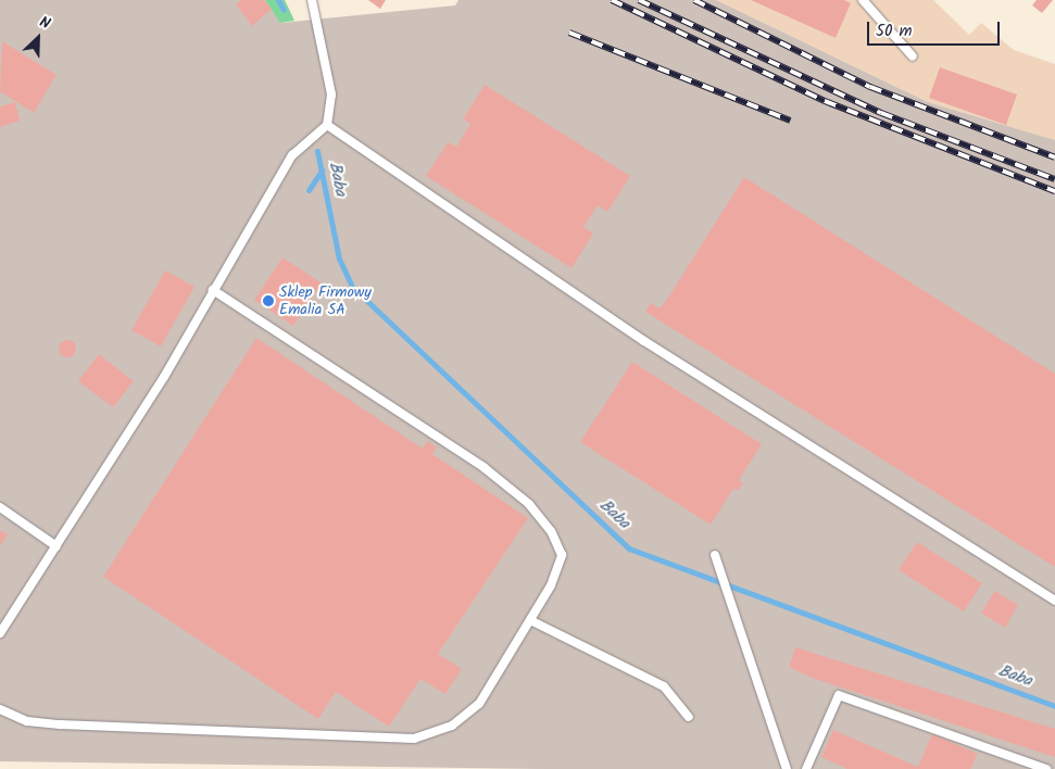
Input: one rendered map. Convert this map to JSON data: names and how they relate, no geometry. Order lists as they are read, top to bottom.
{
  "water": ["Baba"],
  "places": ["Sklep Firmowy Emalia SA"],
  "scale_bar": "50 m",
  "north": "top right"
}
